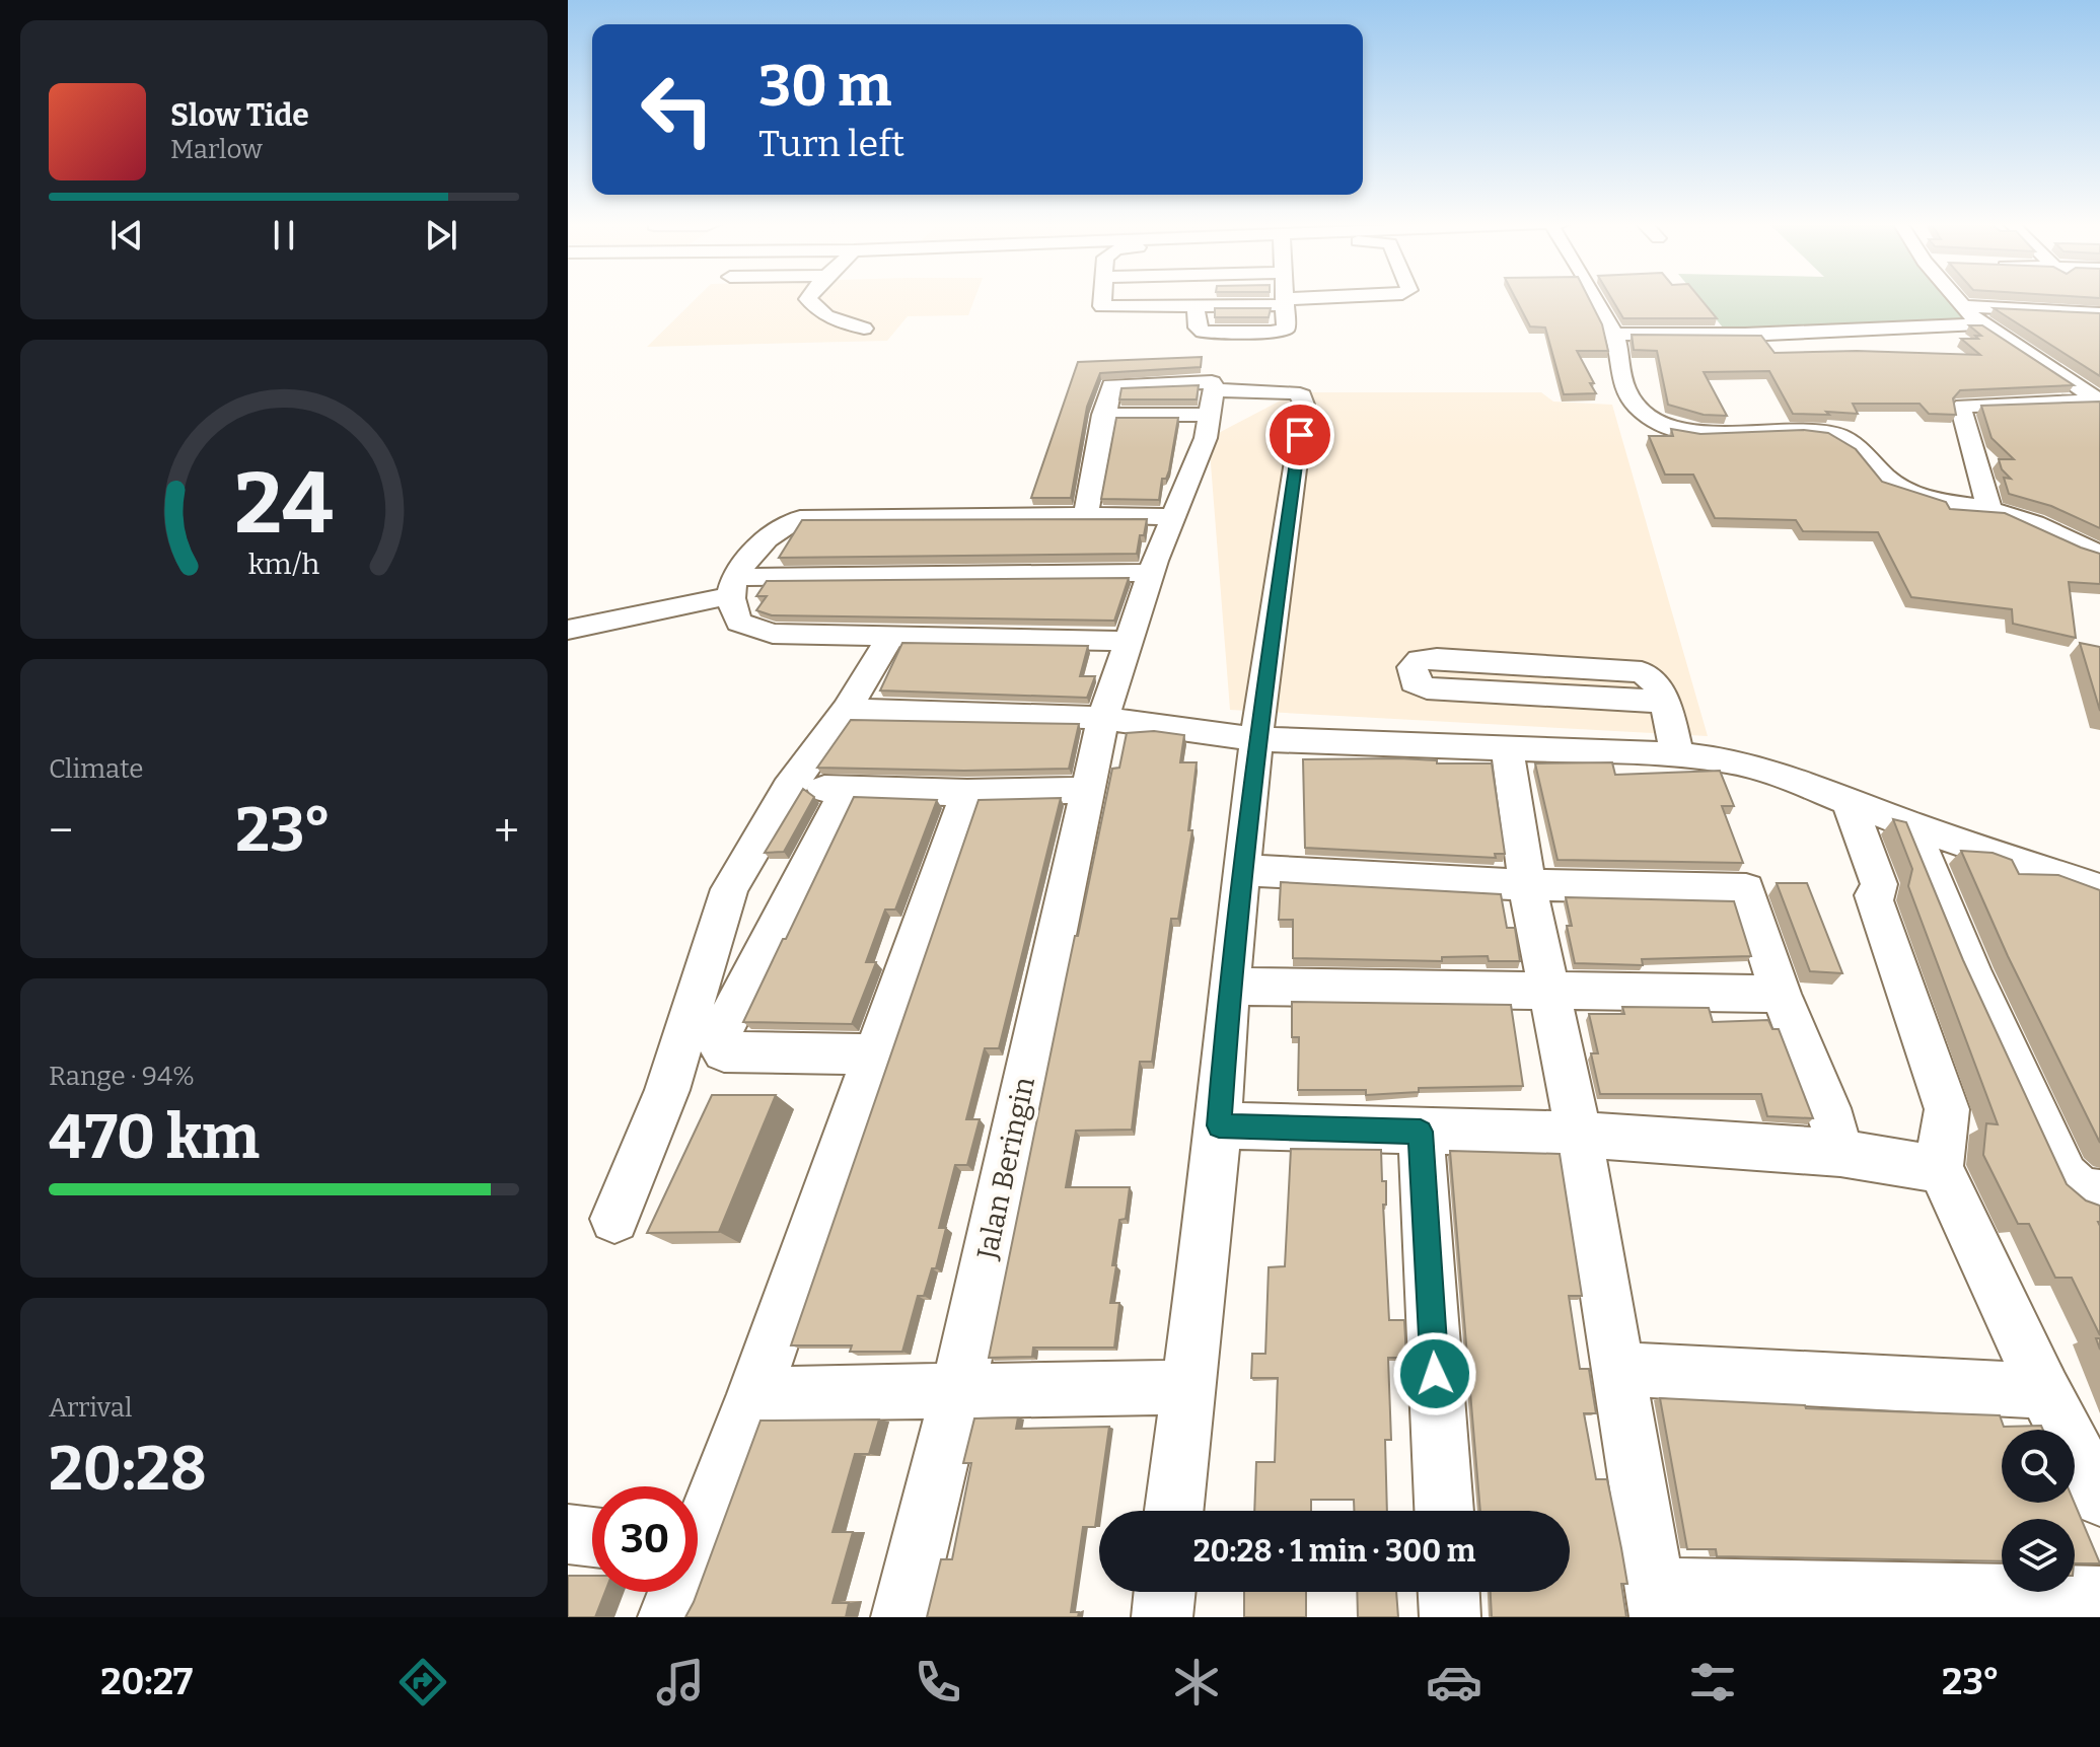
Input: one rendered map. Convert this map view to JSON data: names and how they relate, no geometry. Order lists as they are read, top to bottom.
{
  "streets": {
    "street": ["Jalan Beringin"]
  },
  "page": {
    "turn": ["30 m", "Turn left"],
    "song": ["Slow Tide", "Marlow"],
    "tile": [
      "Climate",
      ["Range · 94%", "470 km"],
      ["Arrival", "20:28"]
    ],
    "heat": ["−", "23°", "+"],
    "limit": "30",
    "trip": "20:28 · 1 min · 300 m",
    "tabs": ["20:27", "23°"],
    "gauge": ["24", "km/h"]
  }
}
